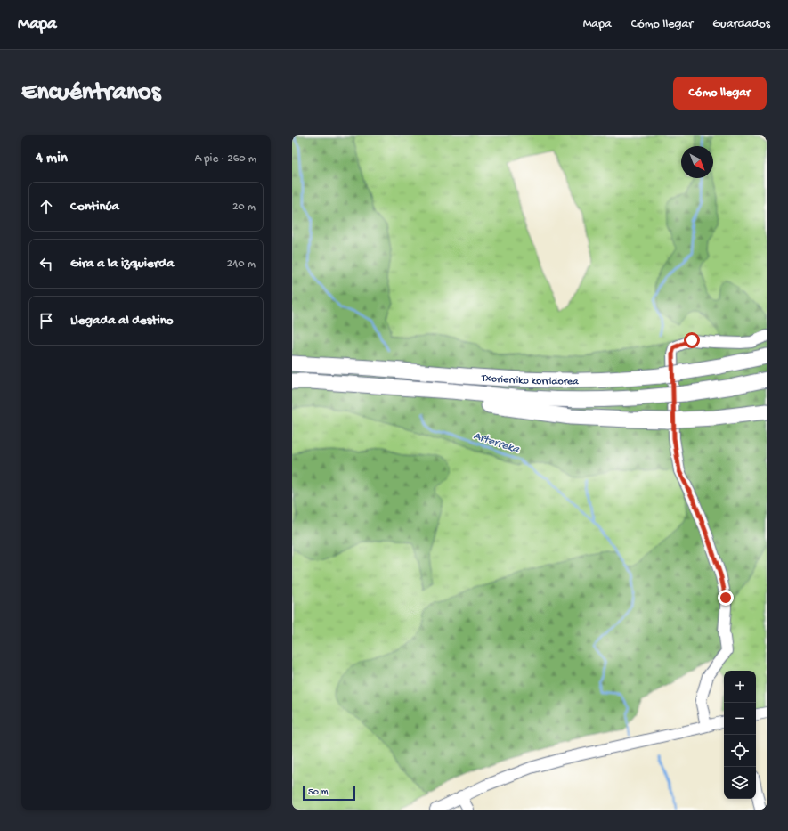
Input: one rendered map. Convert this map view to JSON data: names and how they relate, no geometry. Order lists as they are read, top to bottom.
{
  "streets": {
    "highway": ["Txorierriko korridorea"]
  },
  "water": ["Arterreka"],
  "scale_bar": "50 m",
  "north": "bottom right",
  "page": {
    "header": "Mapa",
    "nav": ["Mapa", "Cómo llegar", "Guardados"],
    "buttons": "Cómo llegar",
    "title": "Encuéntranos",
    "heading": ["4 min", "A pie · 260 m"],
    "list": [
      ["Continúa", "20 m"],
      ["Gira a la izquierda", "240 m"],
      "Llegada al destino"
    ],
    "map_buttons": ["+", "−"],
    "scale": "50 m"
  }
}
